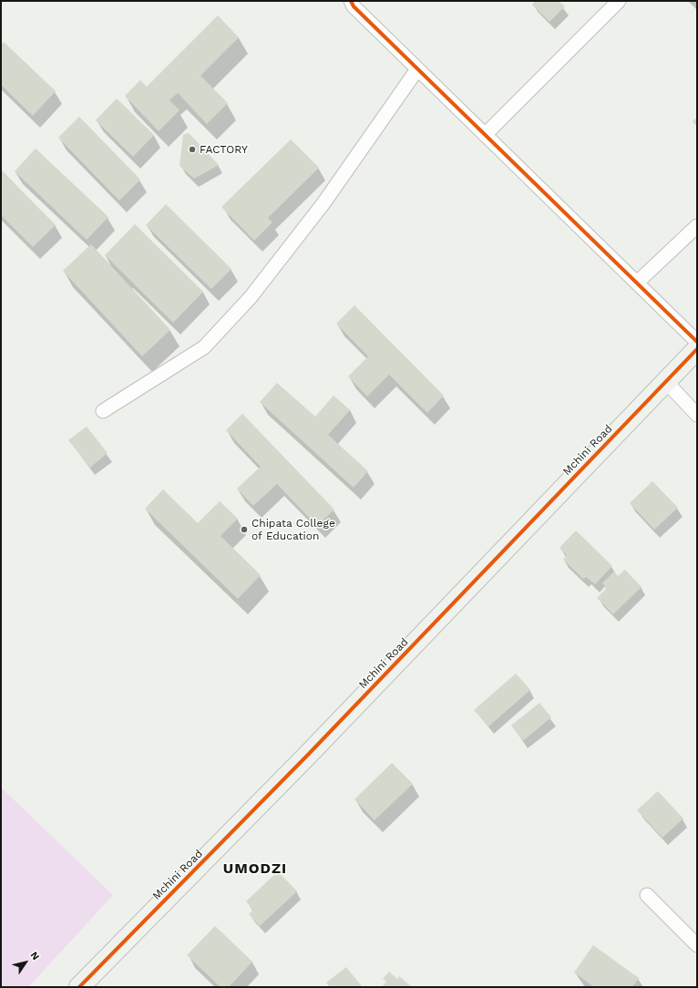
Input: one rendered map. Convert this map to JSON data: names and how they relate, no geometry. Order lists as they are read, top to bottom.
{
  "streets": {
    "street": ["Mchini Road"]
  },
  "districts": ["UMODZI"],
  "places": ["FACTORY", "Chipata College of Education"],
  "north": "top right"
}
